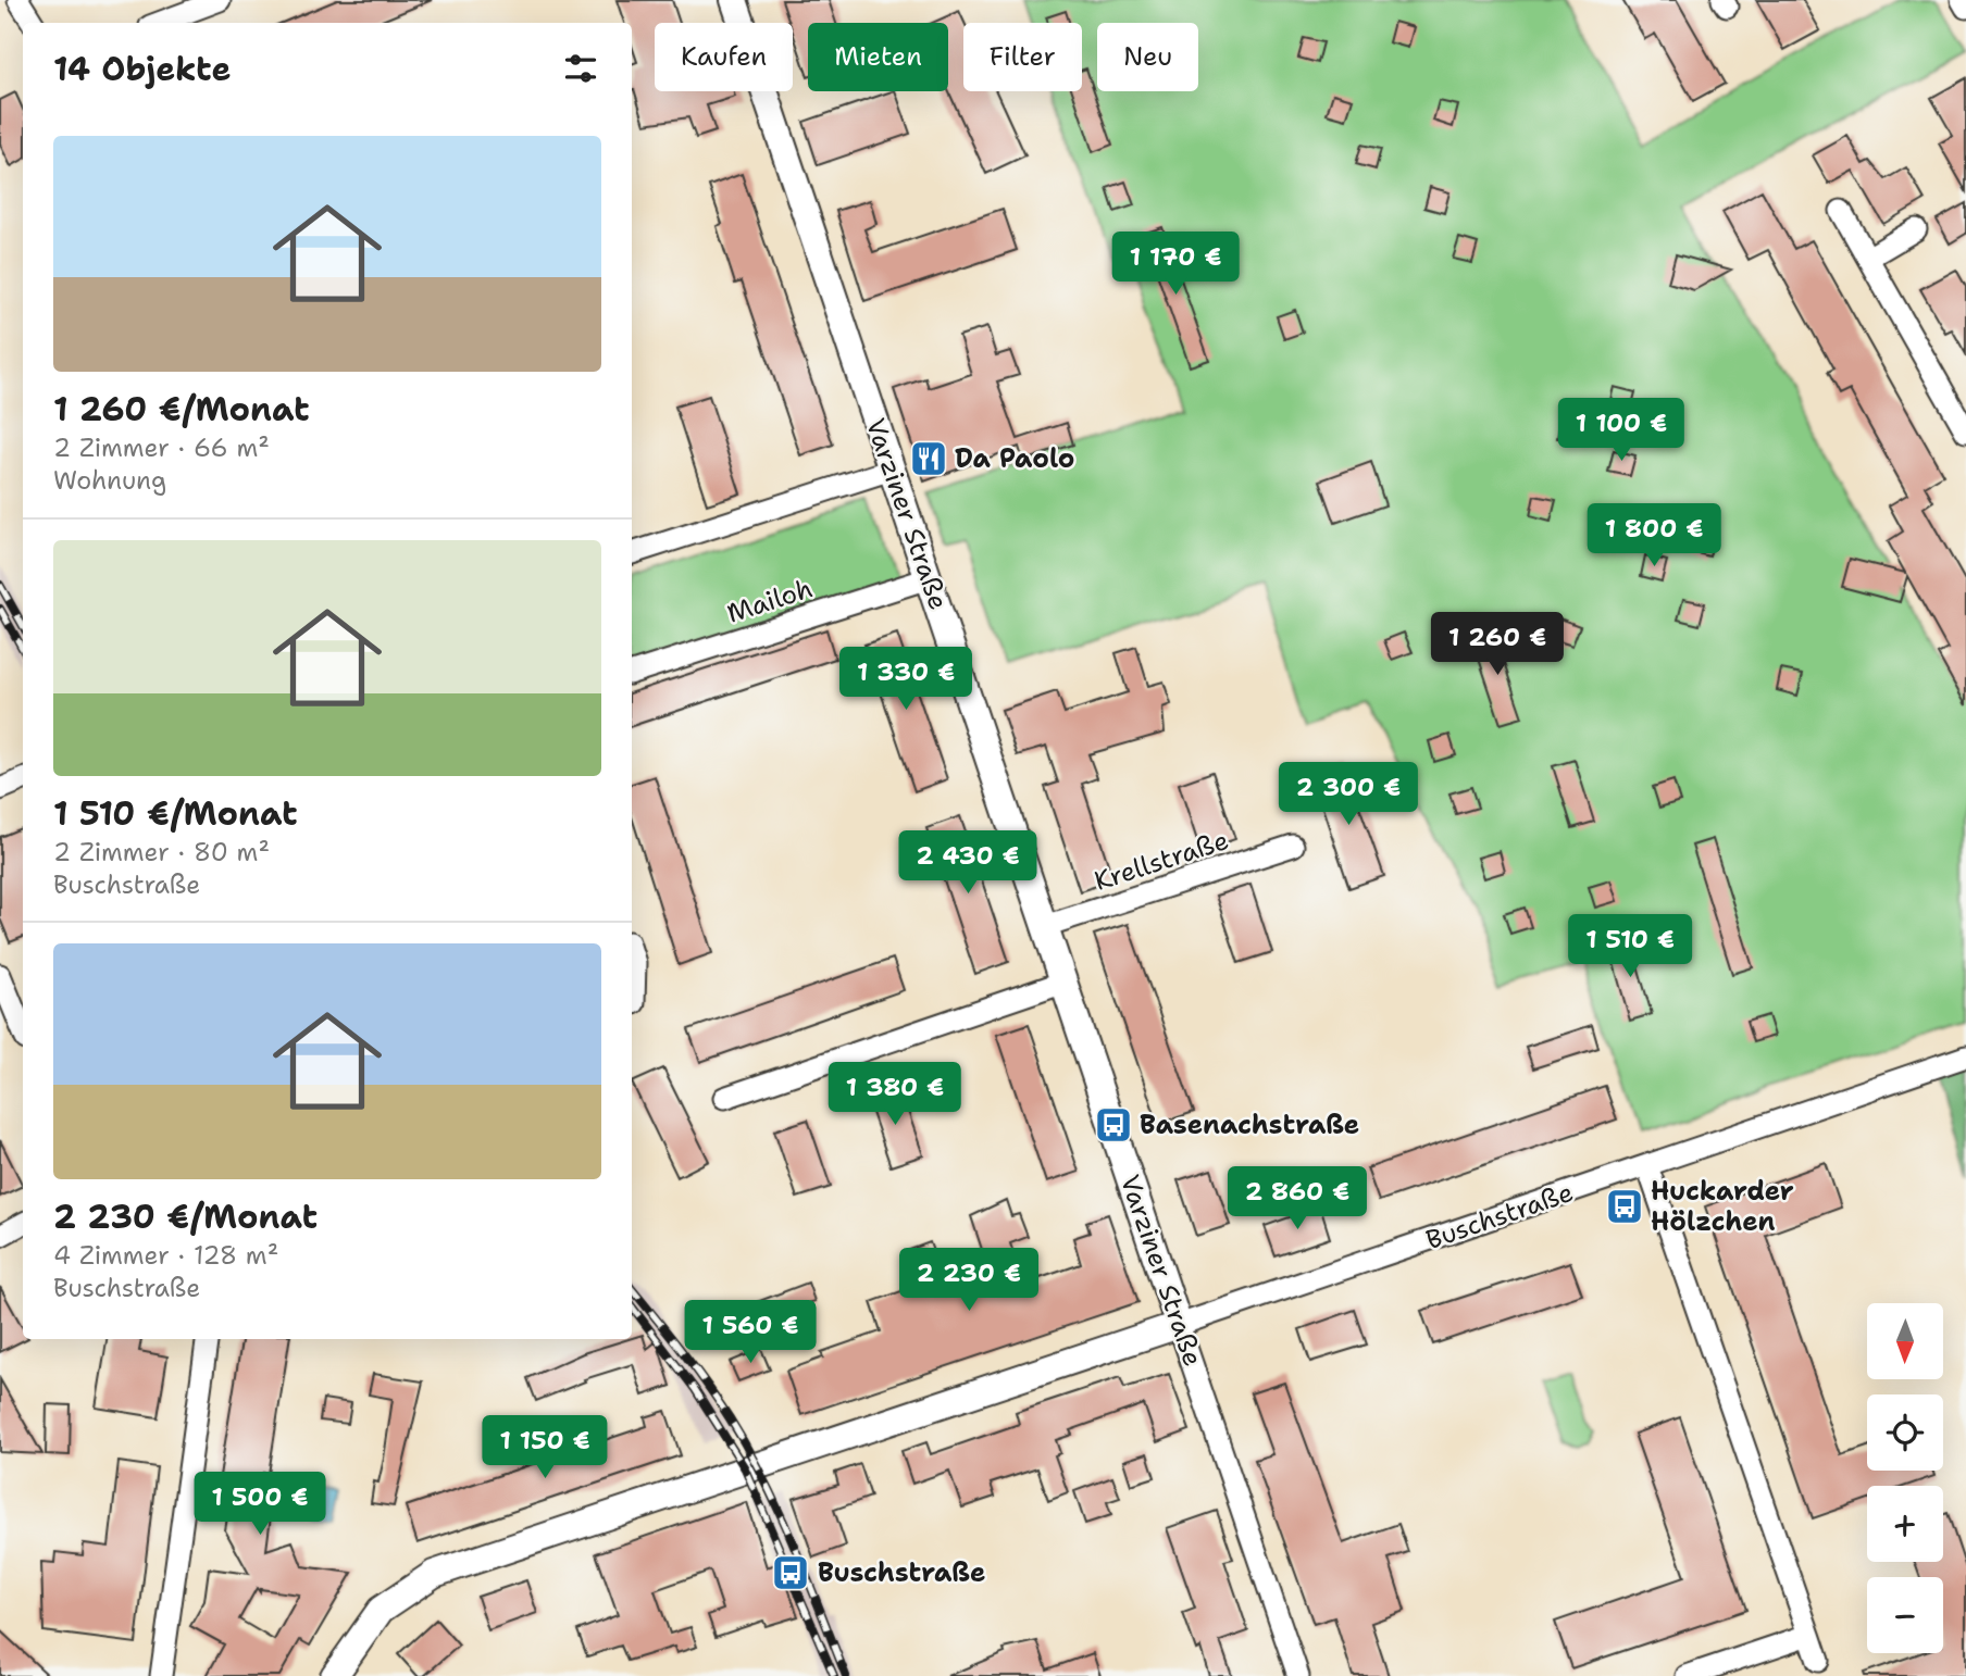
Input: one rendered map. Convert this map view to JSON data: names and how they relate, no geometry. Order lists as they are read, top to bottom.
{
  "streets": {
    "street": [
      "Varziner Straße",
      "Mailoh",
      "Krellstraße",
      "Buschstraße"
    ]
  },
  "crossings": [
    ["Varziner Straße", "Mailoh"],
    ["Varziner Straße", "Krellstraße"],
    ["Varziner Straße", "Buschstraße"]
  ],
  "places": {
    "restaurant": ["Da Paolo"],
    "bus stop": ["Basenachstraße", "Huckarder Hölzchen", "Buschstraße"]
  },
  "north": "bottom",
  "page": {
    "chip": [
      "Kaufen",
      "Mieten",
      "Filter",
      "Neu"
    ],
    "heading": "14 Objekte",
    "list": [
      {
        "name": "1 260 €/Monat",
        "note": "2 Zimmer · 66 m² · Wohnung"
      },
      {
        "name": "1 510 €/Monat",
        "note": "2 Zimmer · 80 m² · Buschstraße"
      },
      {
        "name": "2 230 €/Monat",
        "note": "4 Zimmer · 128 m² · Buschstraße"
      }
    ],
    "price": [
      "1 170 €",
      "1 100 €",
      "1 800 €",
      "1 260 €",
      "1 330 €",
      "2 300 €",
      "2 430 €",
      "1 510 €",
      "1 380 €",
      "2 860 €",
      "2 230 €",
      "1 560 €",
      "1 150 €",
      "1 500 €"
    ],
    "map_buttons": ["+", "−"]
  }
}
